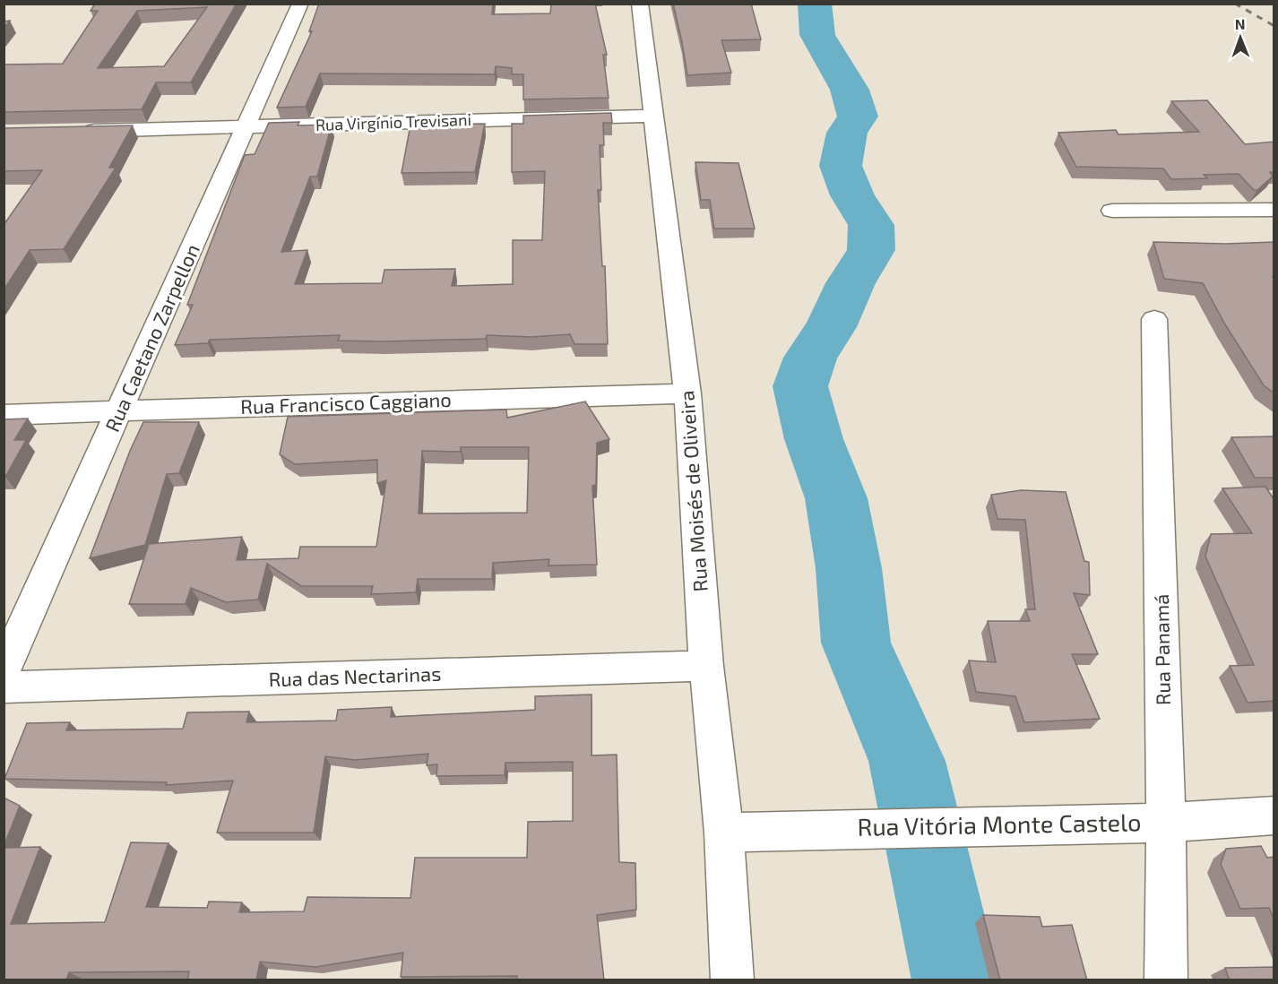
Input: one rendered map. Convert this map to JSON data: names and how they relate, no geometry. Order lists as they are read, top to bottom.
{
  "streets": {
    "street": [
      "Rua Virgínio Trevisani",
      "Rua Caetano Zarpellon",
      "Rua Francisco Caggiano",
      "Rua Moisés de Oliveira",
      "Rua Panamá",
      "Rua das Nectarinas",
      "Rua Vitória Monte Castelo"
    ]
  },
  "crossings": [
    ["Rua Virgínio Trevisani", "Rua Caetano Zarpellon"],
    ["Rua Virgínio Trevisani", "Rua Moisés de Oliveira"],
    ["Rua Caetano Zarpellon", "Rua Francisco Caggiano"],
    ["Rua Francisco Caggiano", "Rua Moisés de Oliveira"],
    ["Rua Moisés de Oliveira", "Rua das Nectarinas"],
    ["Rua Moisés de Oliveira", "Rua Vitória Monte Castelo"],
    ["Rua Panamá", "Rua Vitória Monte Castelo"]
  ],
  "north": "top"
}
